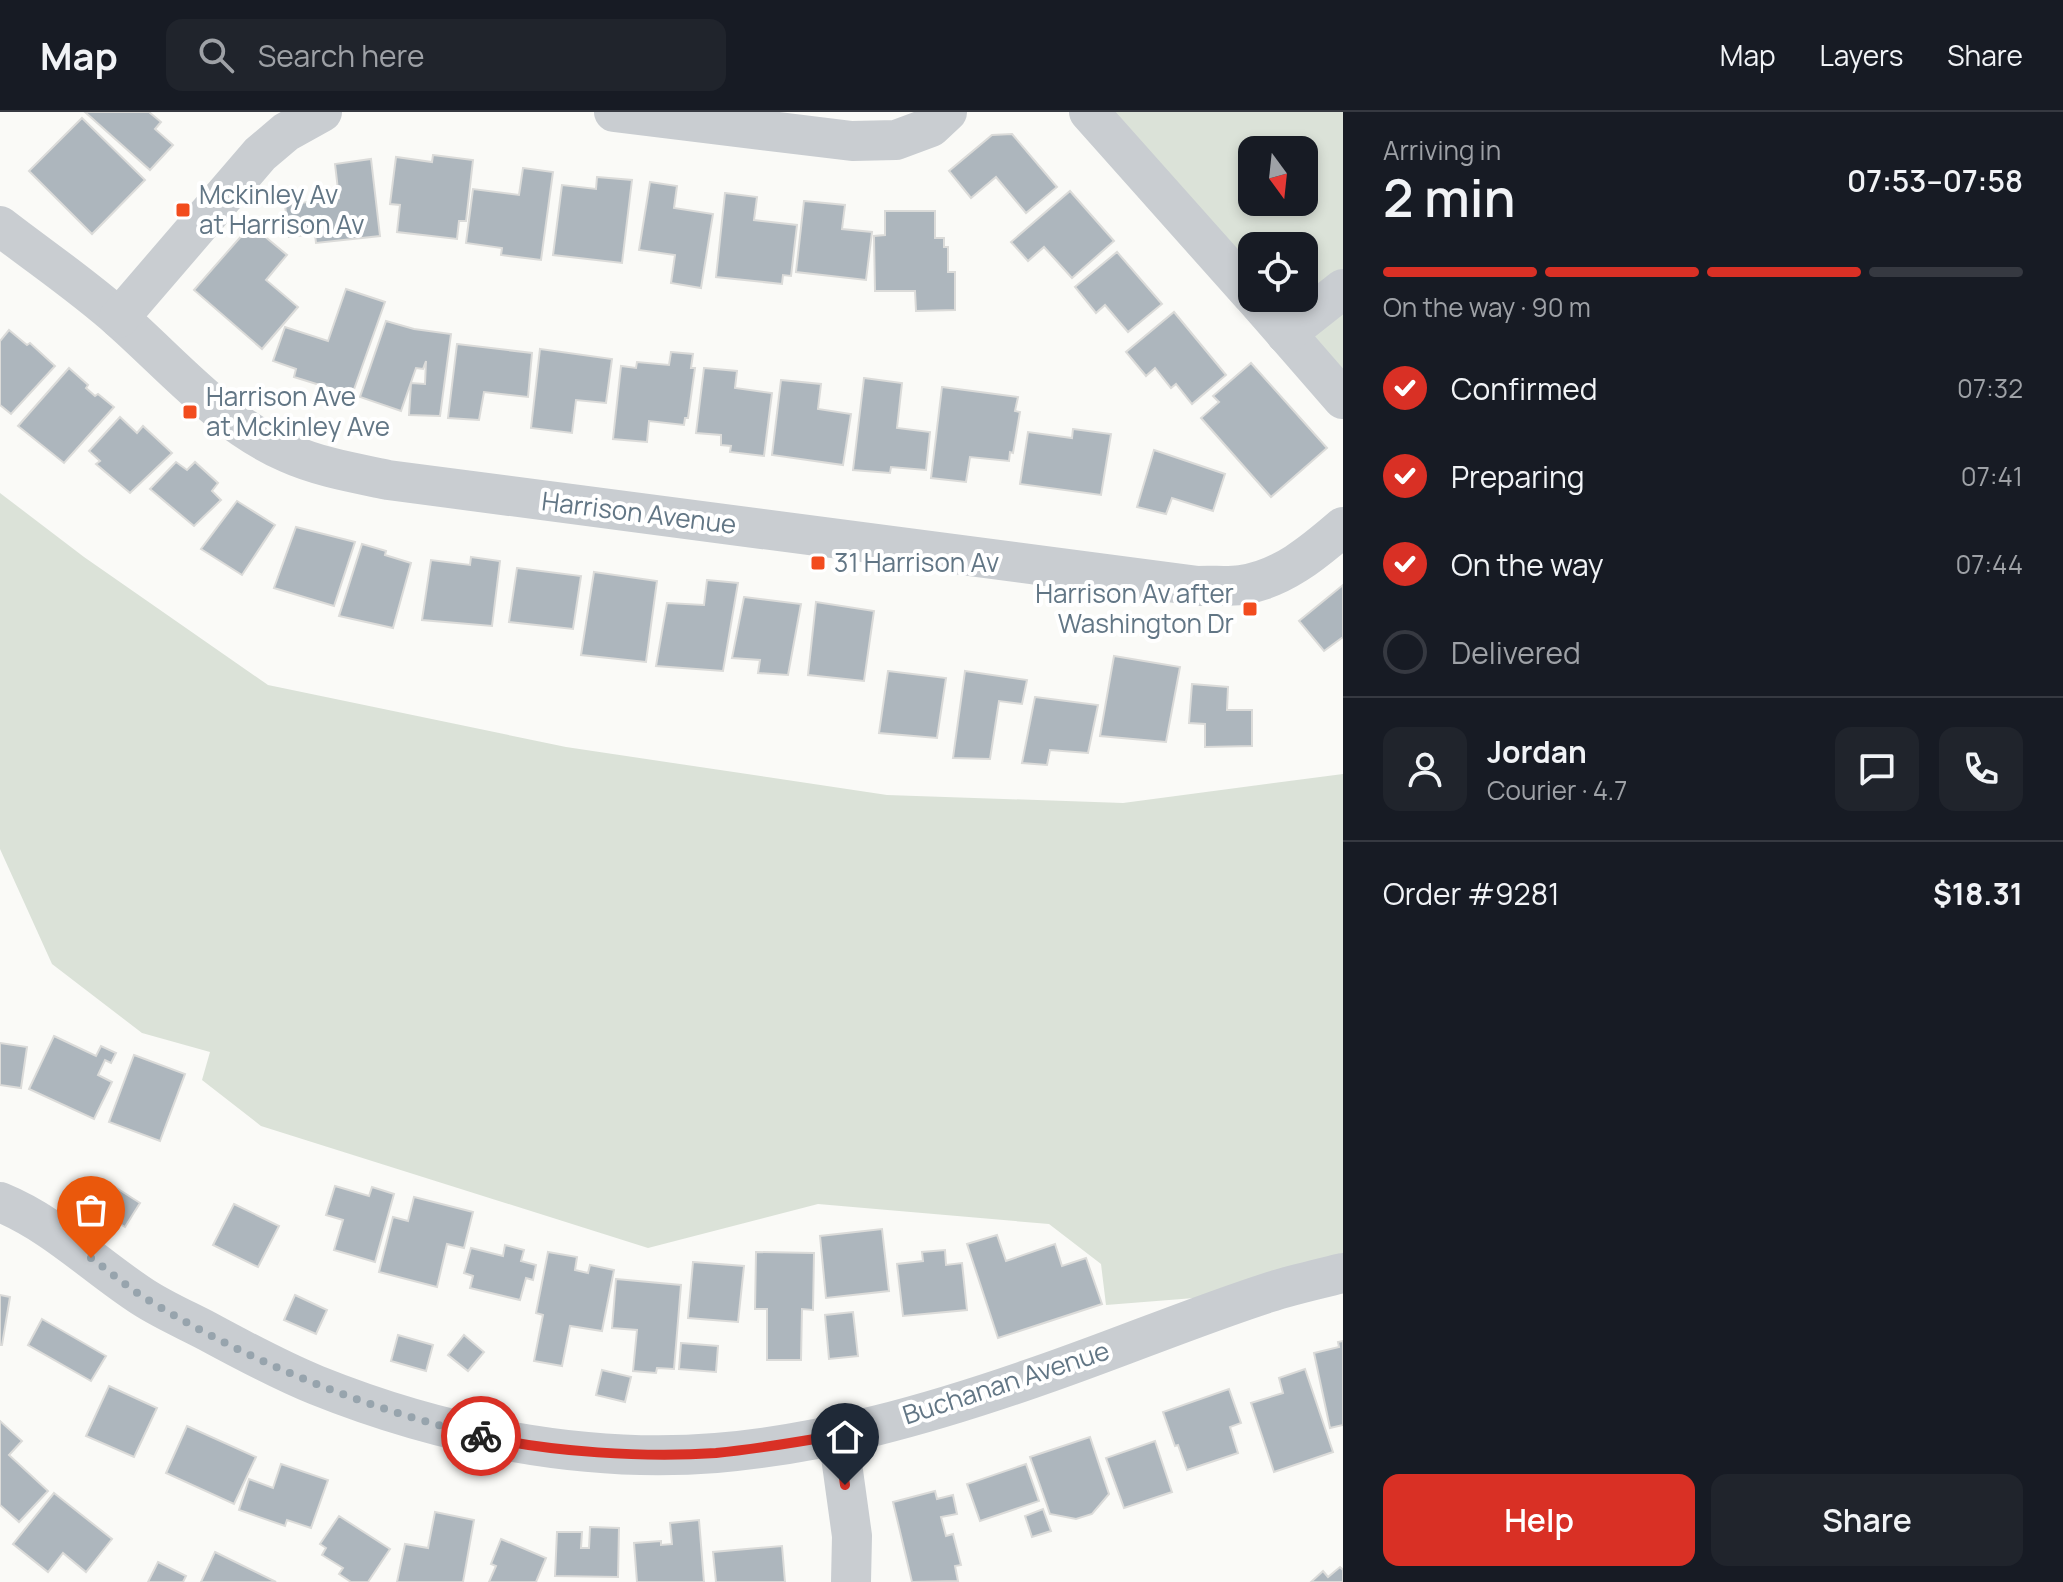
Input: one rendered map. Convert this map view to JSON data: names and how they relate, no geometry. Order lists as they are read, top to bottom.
{
  "streets": {
    "street": ["Harrison Avenue", "Buchanan Avenue"]
  },
  "places": {
    "transit": [
      "Mckinley Av at Harrison Av",
      "Harrison Ave at Mckinley Ave",
      "31 Harrison Av",
      "Harrison Av after Washington Dr"
    ]
  },
  "north": "bottom",
  "page": {
    "header": "Map",
    "search": "Search here",
    "nav": ["Map", "Layers", "Share"],
    "heading": ["2 min", "Arriving in", "07:53–07:58"],
    "panel": [
      "Jordan",
      "Courier · 4.7",
      "Order #9281",
      "$18.31"
    ],
    "bar": "On the way · 90 m",
    "list": [
      ["Confirmed", "07:32"],
      ["Preparing", "07:41"],
      ["On the way", "07:44"],
      "Delivered"
    ],
    "buttons": ["Help", "Share"]
  }
}
